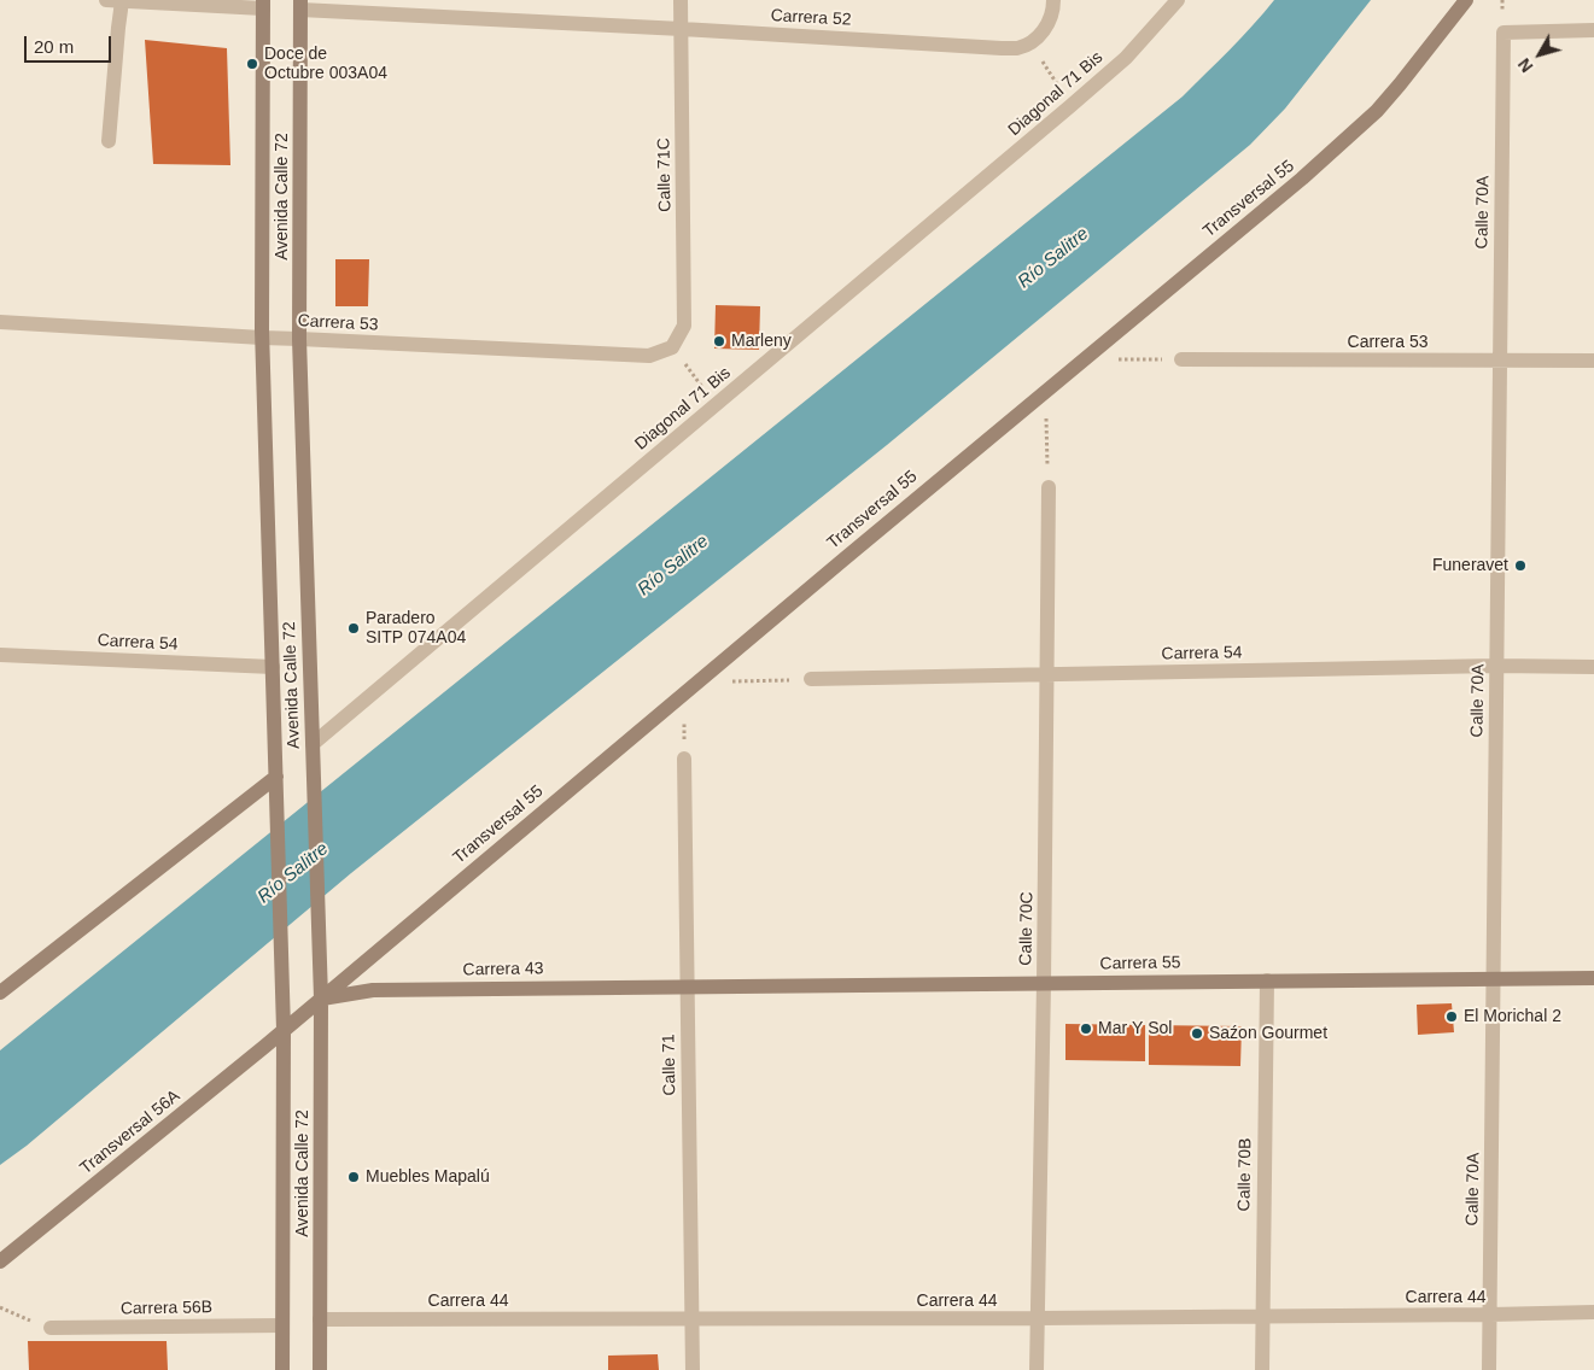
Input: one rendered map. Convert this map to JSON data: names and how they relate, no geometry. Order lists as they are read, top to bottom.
{
  "streets": {
    "main road": [
      "Avenida Calle 72",
      "Transversal 55",
      "Carrera 55",
      "Carrera 43",
      "Transversal 56A"
    ],
    "street": [
      "Carrera 52",
      "Diagonal 71 Bis",
      "Calle 71C",
      "Calle 70A",
      "Carrera 53",
      "Carrera 54",
      "Calle 70C",
      "Calle 71",
      "Calle 70B",
      "Carrera 44",
      "Carrera 56B"
    ]
  },
  "crossings": [
    ["Carrera 52", "Calle 71C"],
    ["Carrera 52", "Avenida Calle 72"],
    ["Diagonal 71 Bis", "Avenida Calle 72"],
    ["Calle 71C", "Carrera 53"],
    ["Avenida Calle 72", "Transversal 55"],
    ["Avenida Calle 72", "Carrera 53"],
    ["Avenida Calle 72", "Carrera 54"],
    ["Avenida Calle 72", "Carrera 43"],
    ["Avenida Calle 72", "Transversal 56A"],
    ["Avenida Calle 72", "Carrera 44"],
    ["Avenida Calle 72", "Carrera 56B"],
    ["Transversal 55", "Carrera 43"],
    ["Transversal 55", "Transversal 56A"],
    ["Calle 70A", "Carrera 53"],
    ["Calle 70A", "Carrera 54"],
    ["Calle 70A", "Carrera 55"],
    ["Calle 70A", "Carrera 44"],
    ["Carrera 54", "Calle 70C"],
    ["Calle 70C", "Carrera 55"],
    ["Calle 70C", "Carrera 44"],
    ["Carrera 55", "Carrera 43"],
    ["Carrera 55", "Calle 71"],
    ["Carrera 55", "Calle 70B"],
    ["Carrera 43", "Calle 71"],
    ["Calle 71", "Carrera 44"],
    ["Calle 70B", "Carrera 44"]
  ],
  "water": ["Río Salitre"],
  "places": [
    "Doce de Octubre 003A04",
    "Marleny",
    "Funeravet",
    "Paradero SITP 074A04",
    "El Morichal 2",
    "Mar Y Sol",
    "Saźon Gourmet",
    "Muebles Mapalú"
  ],
  "scale_bar": "20 m",
  "north": "bottom left"
}
